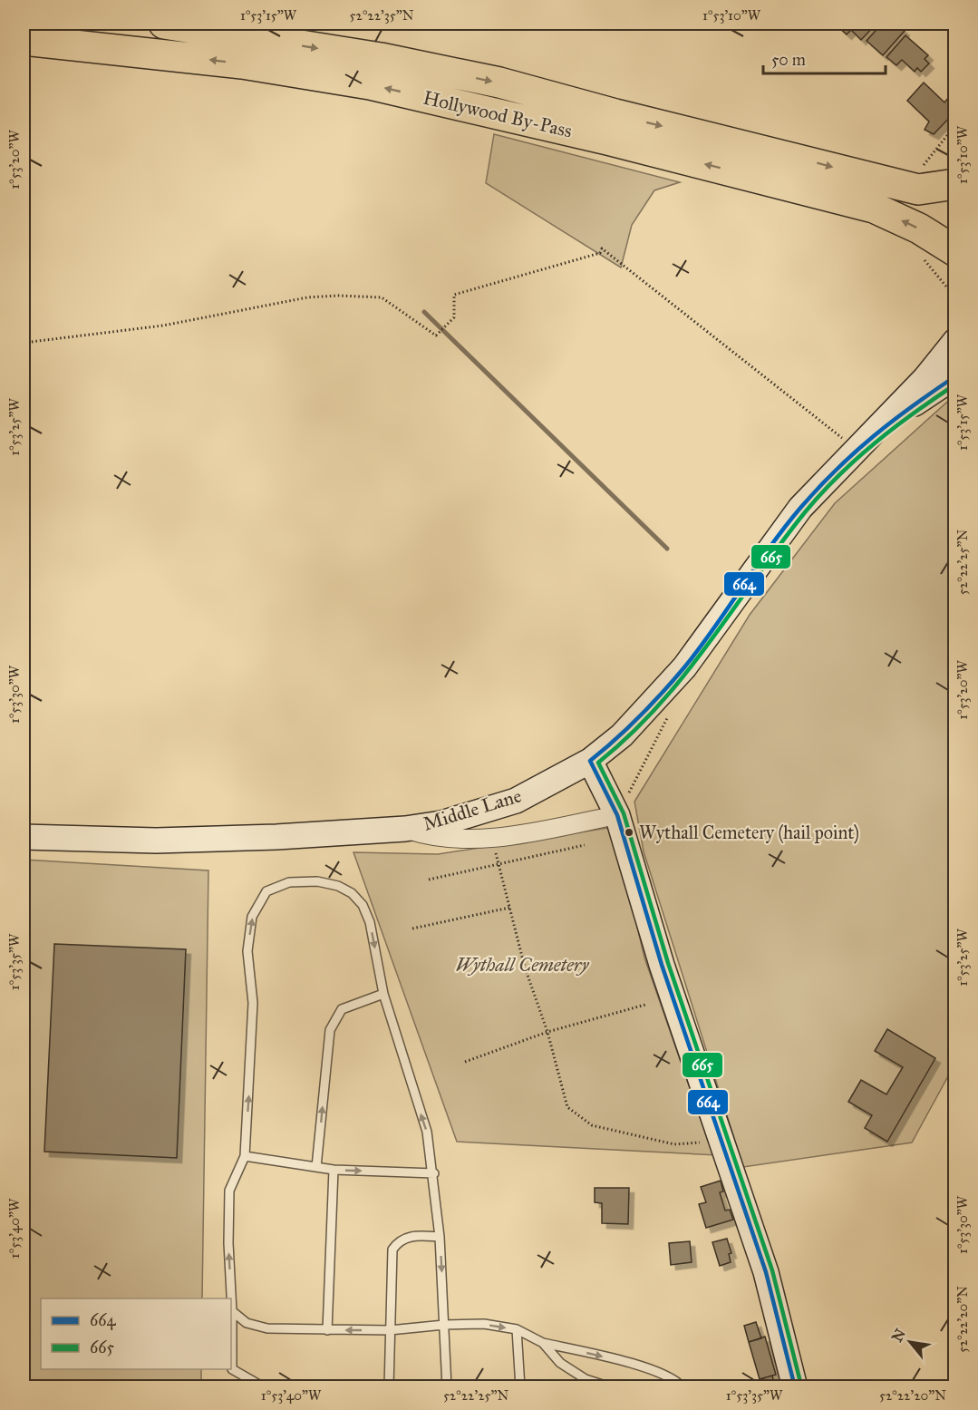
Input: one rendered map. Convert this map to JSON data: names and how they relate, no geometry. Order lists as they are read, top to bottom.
{
  "streets": {
    "highway": ["Hollywood By-Pass"],
    "street": ["Middle Lane"]
  },
  "parks": ["Wythall Cemetery"],
  "places": ["Wythall Cemetery (hail point)"],
  "lines": ["transit line 664", "transit line 665"],
  "legend": ["664", "665"],
  "scale_bar": "50 m",
  "north": "top left",
  "coordinates": [
    "1°53'15\"W",
    "52°22'35\"N",
    "1°53'10\"W",
    "1°53'20\"W",
    "1°53'25\"W",
    "52°22'25\"N",
    "1°53'30\"W",
    "1°53'35\"W",
    "1°53'40\"W",
    "52°22'20\"N"
  ]
}
